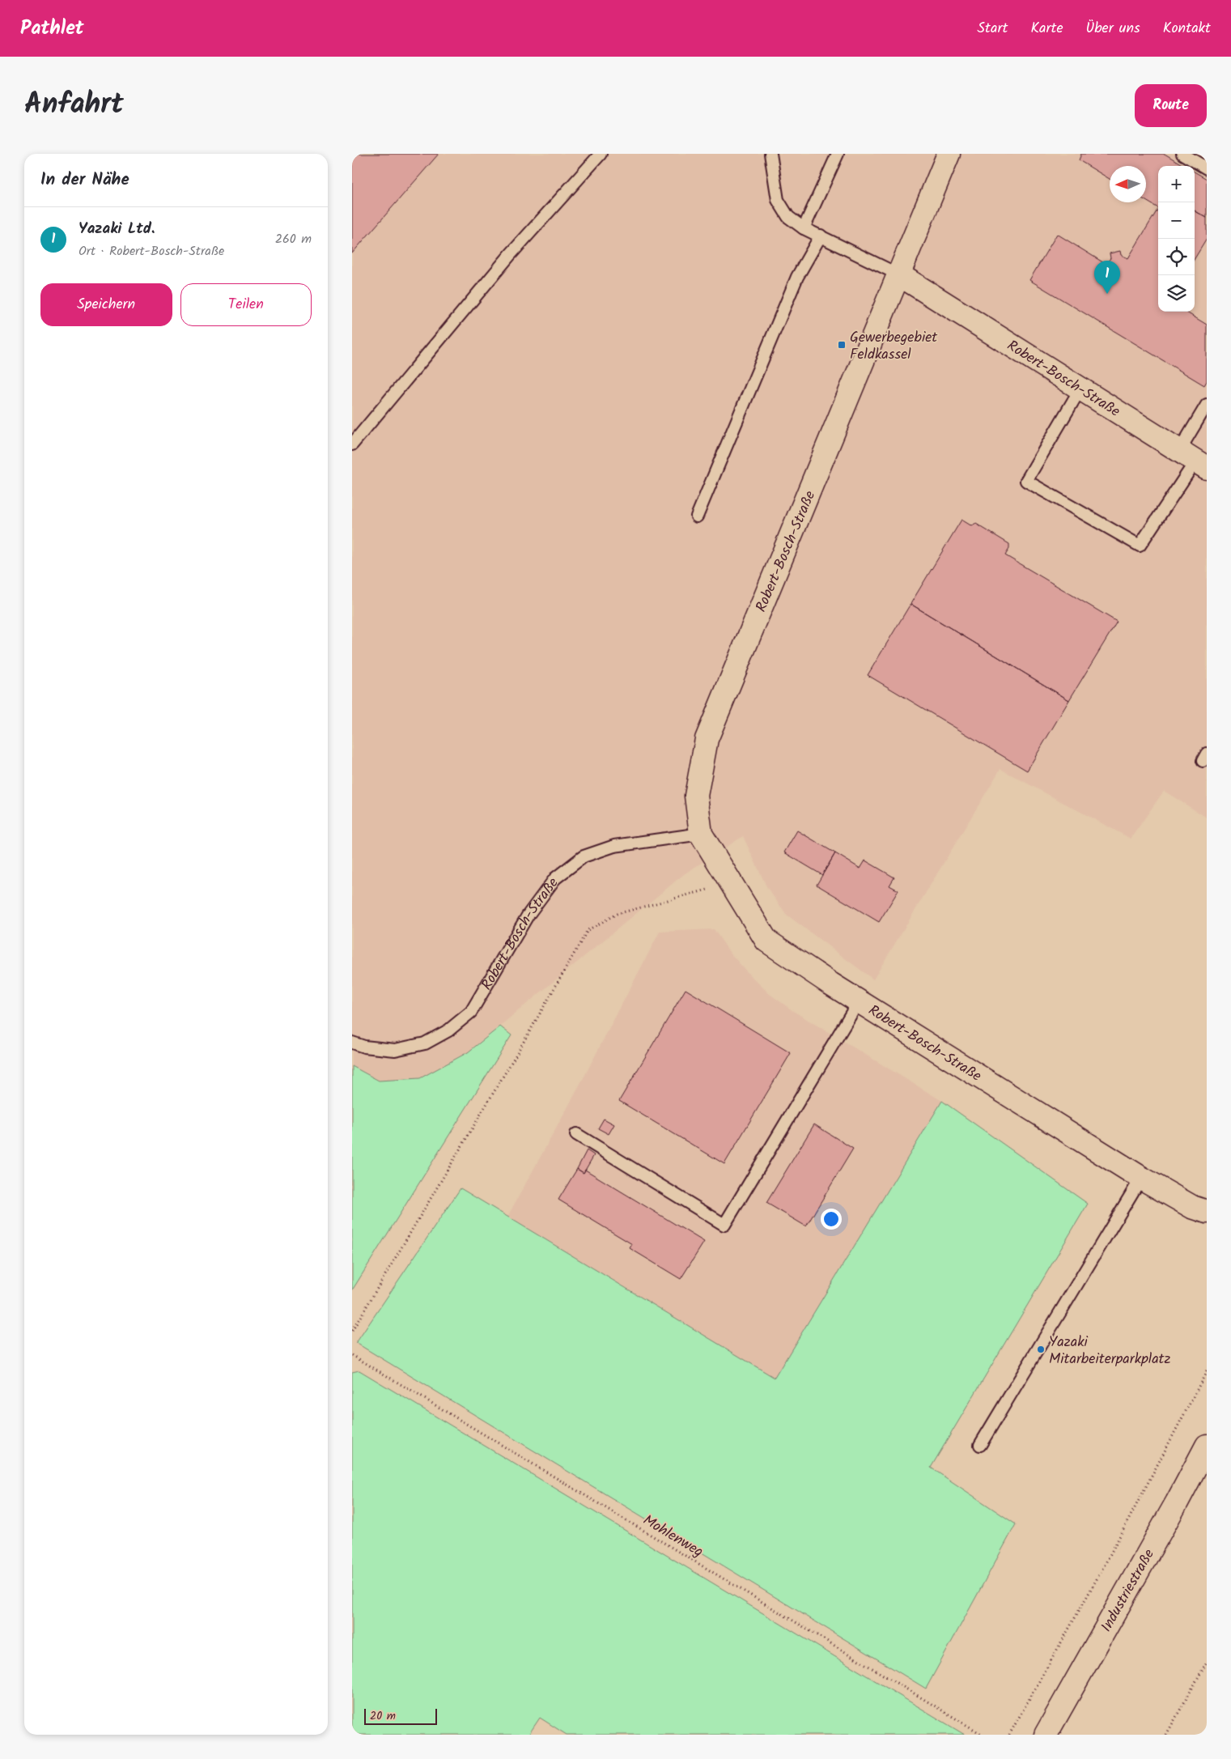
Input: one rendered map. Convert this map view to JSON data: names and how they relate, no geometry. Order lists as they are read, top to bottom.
{
  "streets": {
    "street": ["Robert-Bosch-Straße", "Industriestraße"],
    "path": ["Mohlenweg"]
  },
  "places": {
    "transit": ["Gewerbegebiet Feldkassel"],
    "other": ["Yazaki Mitarbeiterparkplatz"]
  },
  "scale_bar": "20 m",
  "north": "left",
  "page": {
    "header": "Pathlet",
    "nav": [
      "Start",
      "Karte",
      "Über uns",
      "Kontakt"
    ],
    "title": "Anfahrt",
    "buttons": [
      "Route",
      ["Speichern", "Teilen"]
    ],
    "heading": "In der Nähe",
    "map_buttons": ["+", "−"],
    "list": [
      {
        "mark": "1",
        "name": "Yazaki Ltd.",
        "note": "Ort · Robert-Bosch-Straße",
        "value": "260 m"
      }
    ],
    "pins": "1",
    "scale": "20 m"
  }
}
